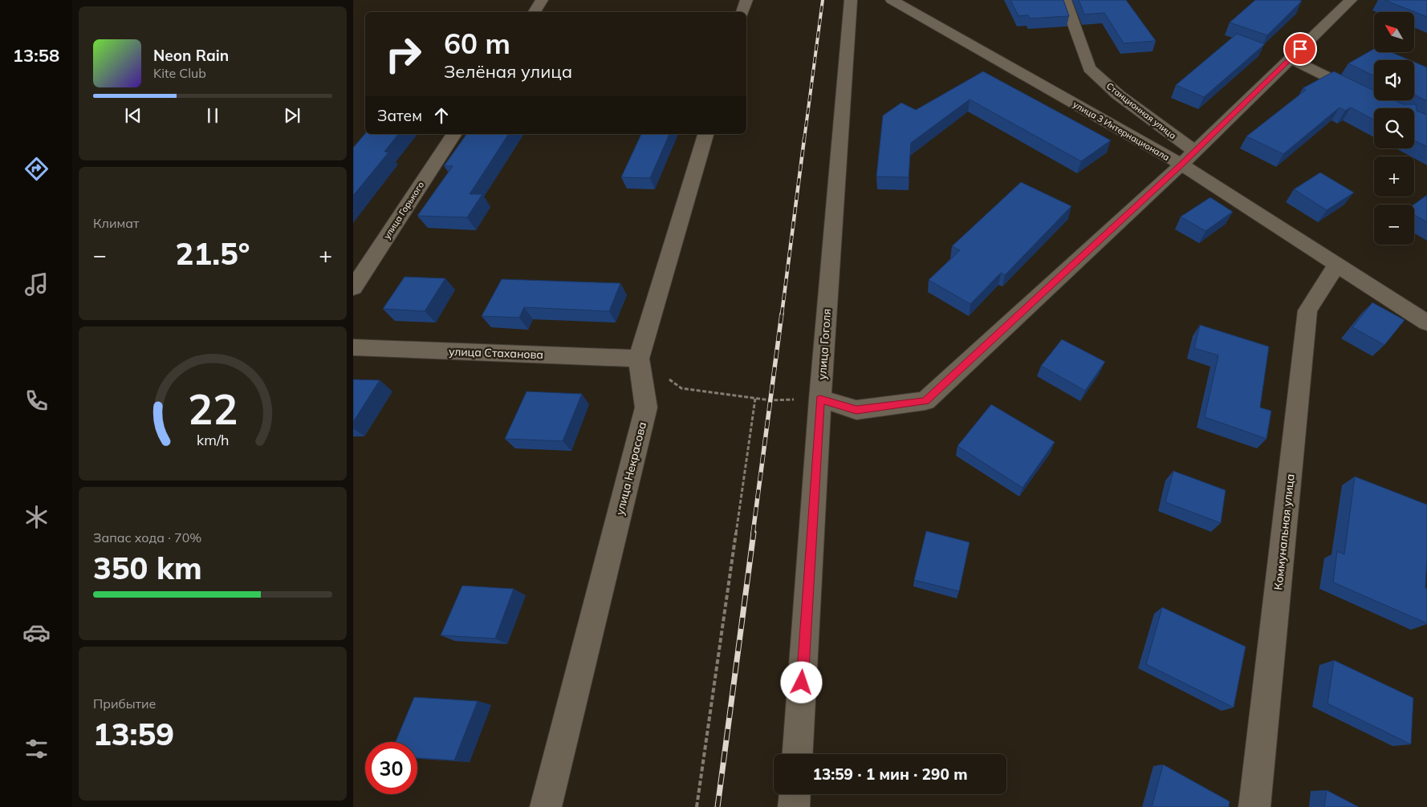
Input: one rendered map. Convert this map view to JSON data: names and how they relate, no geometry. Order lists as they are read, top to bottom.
{
  "streets": {
    "street": [
      "Станционная улица",
      "улица 3 Интернационала",
      "улица Горького",
      "улица Гоголя",
      "улица Стаханова",
      "улица Некрасова",
      "Коммунальная улица"
    ]
  },
  "crossings": [
    ["Станционная улица", "улица 3 Интернационала"],
    ["улица 3 Интернационала", "Коммунальная улица"],
    ["улица Стаханова", "улица Некрасова"]
  ],
  "north": "top left",
  "page": {
    "tabs": "13:58",
    "map_buttons": ["+", "−"],
    "turn": ["60 m", "Зелёная улица"],
    "song": ["Neon Rain", "Kite Club"],
    "then": "Затем",
    "tile": [
      "Климат",
      ["Запас хода · 70%", "350 km"],
      ["Прибытие", "13:59"]
    ],
    "heat": ["−", "21.5°", "+"],
    "limit": "30",
    "trip": "13:59 · 1 мин · 290 m",
    "gauge": ["22", "km/h"]
  }
}
